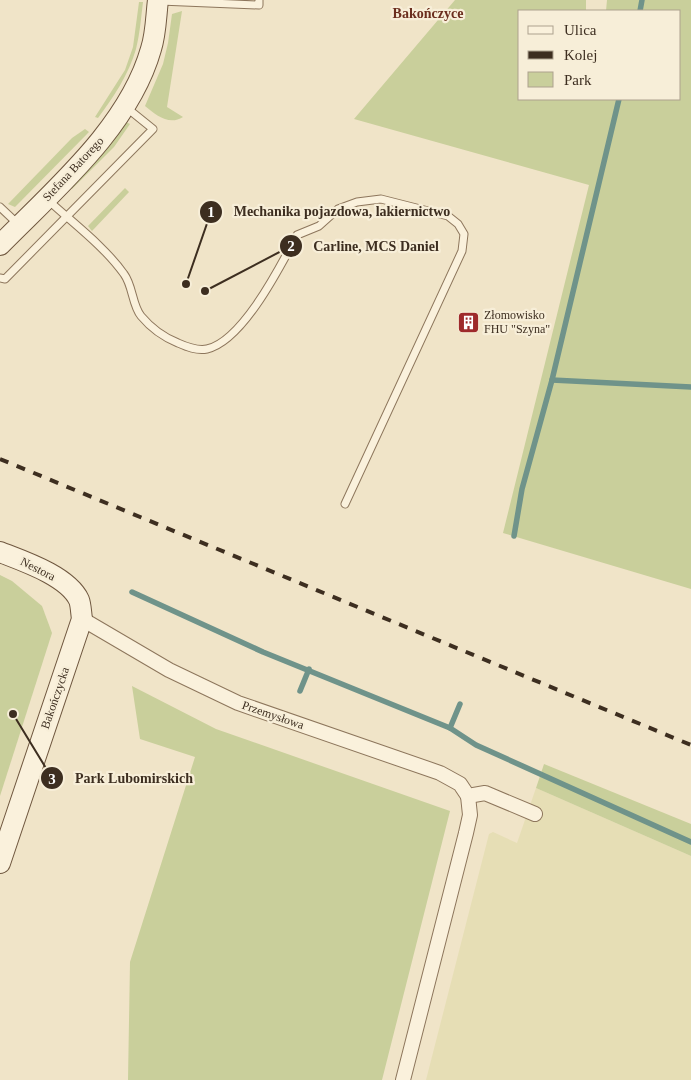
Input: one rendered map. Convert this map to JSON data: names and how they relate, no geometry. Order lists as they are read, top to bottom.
{
  "streets": {
    "street": [
      "Stefana Batorego",
      "Nestora",
      "Bakończycka",
      "Przemysłowa"
    ]
  },
  "crossings": [
    ["Nestora", "Bakończycka"],
    ["Nestora", "Przemysłowa"],
    ["Bakończycka", "Przemysłowa"]
  ],
  "districts": ["Bakończyce"],
  "places": {
    "other": ["Mechanika pojazdowa, lakiernictwo", "Carline, MCS Daniel", "Park Lubomirskich"],
    "building": ["Złomowisko FHU \"Szyna\""]
  },
  "legend": ["Ulica", "Kolej", "Park"]
}
